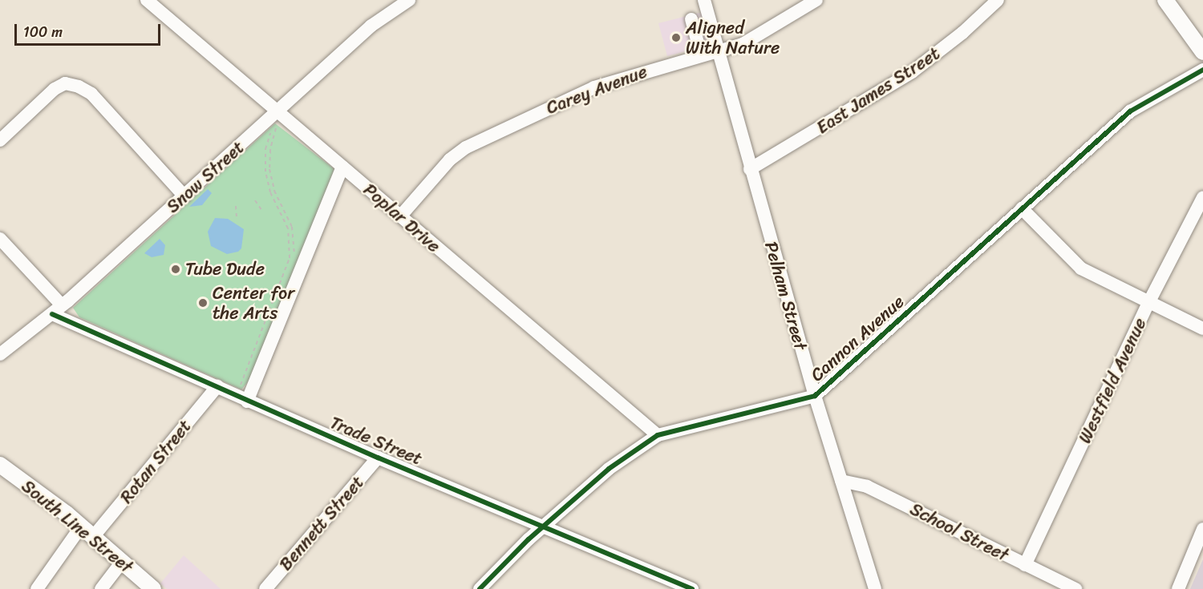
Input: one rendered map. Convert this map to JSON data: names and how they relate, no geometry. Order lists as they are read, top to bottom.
{
  "streets": {
    "main road": ["South Line Street"],
    "street": [
      "Carey Avenue",
      "East James Street",
      "Snow Street",
      "Poplar Drive",
      "Pelham Street",
      "Cannon Avenue",
      "Westfield Avenue",
      "Trade Street",
      "Rotan Street",
      "Bennett Street",
      "School Street"
    ]
  },
  "crossings": [
    ["Carey Avenue", "Poplar Drive"],
    ["Carey Avenue", "Pelham Street"],
    ["East James Street", "Pelham Street"],
    ["Snow Street", "Poplar Drive"],
    ["Snow Street", "Trade Street"],
    ["Poplar Drive", "Cannon Avenue"],
    ["Pelham Street", "Cannon Avenue"],
    ["Pelham Street", "School Street"],
    ["Cannon Avenue", "Trade Street"],
    ["Westfield Avenue", "School Street"],
    ["Trade Street", "Rotan Street"],
    ["Trade Street", "Bennett Street"],
    ["Rotan Street", "South Line Street"]
  ],
  "places": ["Aligned With Nature", "Tube Dude", "Center for the Arts"],
  "scale_bar": "100 m"
}
